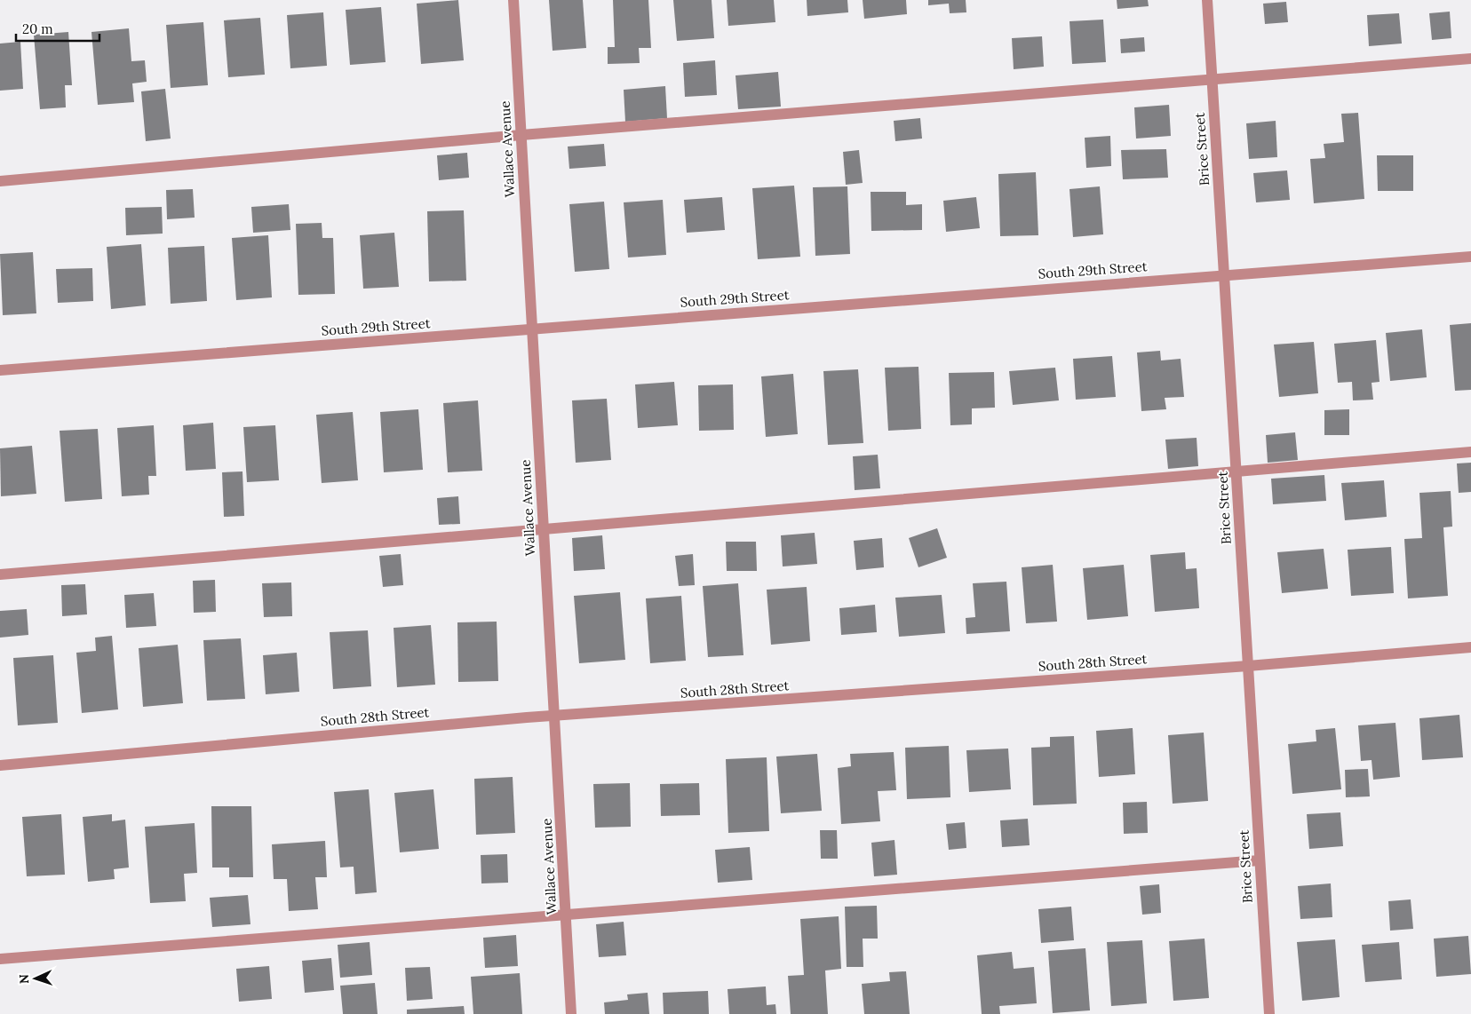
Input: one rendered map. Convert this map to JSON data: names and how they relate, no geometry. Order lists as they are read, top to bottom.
{
  "streets": {
    "street": [
      "Wallace Avenue",
      "Brice Street",
      "South 29th Street",
      "South 28th Street"
    ]
  },
  "crossings": [
    ["Wallace Avenue", "South 29th Street"],
    ["Wallace Avenue", "South 28th Street"],
    ["Brice Street", "South 29th Street"],
    ["Brice Street", "South 28th Street"]
  ],
  "scale_bar": "20 m",
  "north": "left"
}
